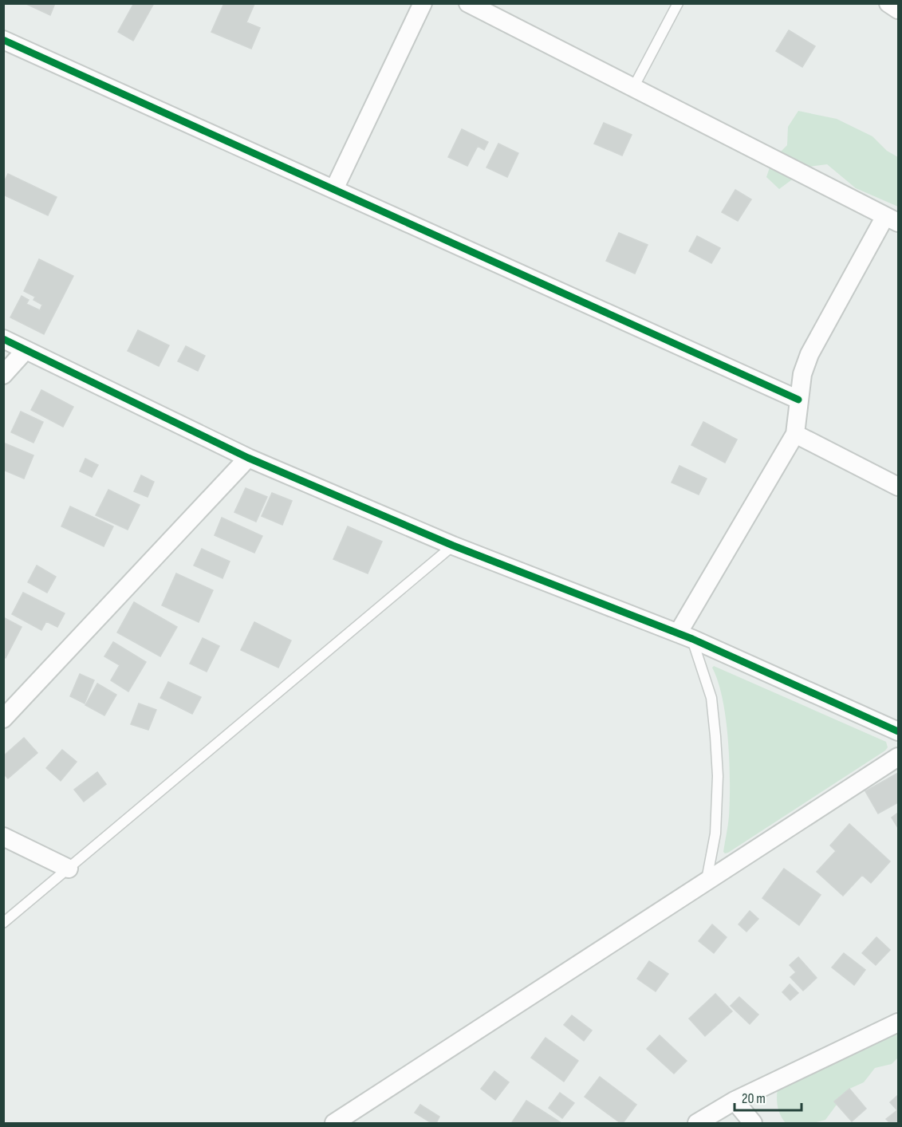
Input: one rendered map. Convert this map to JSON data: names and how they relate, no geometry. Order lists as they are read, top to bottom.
{
  "scale_bar": "20 m"
}
